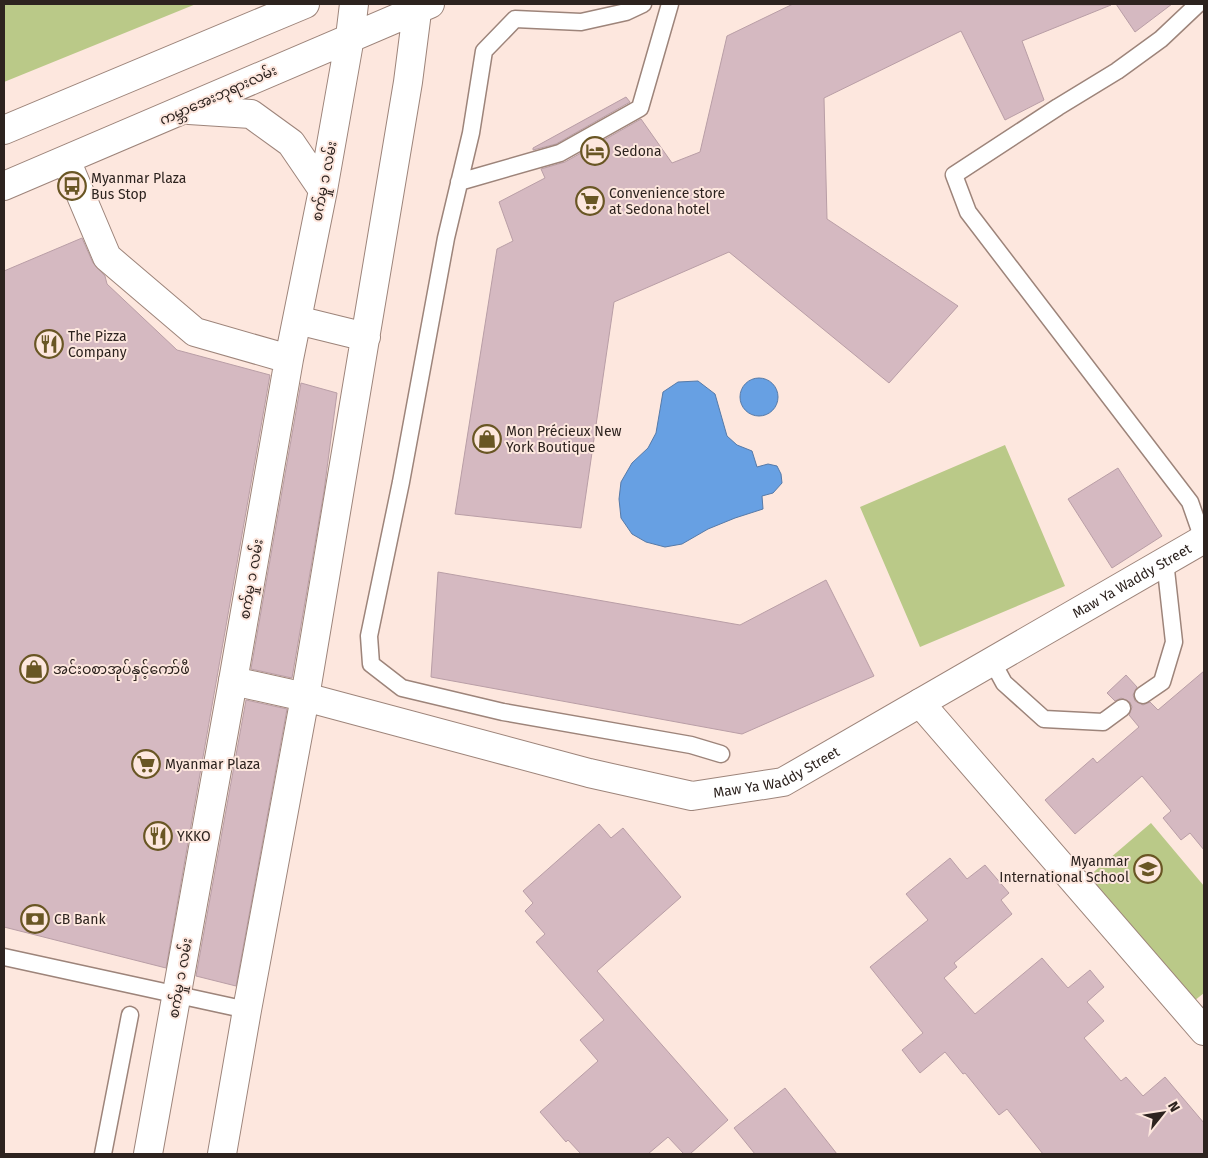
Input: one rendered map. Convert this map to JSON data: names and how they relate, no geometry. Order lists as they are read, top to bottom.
{
  "streets": {
    "main road": ["ကမ္ဘာအေးဘုရားလမ်း", "စက်မှု ၁ လမ်း", "Maw Ya Waddy Street"]
  },
  "crossings": [
    ["ကမ္ဘာအေးဘုရားလမ်း", "စက်မှု ၁ လမ်း"],
    ["စက်မှု ၁ လမ်း", "Maw Ya Waddy Street"]
  ],
  "places": {
    "hotel": ["Sedona"],
    "bus stop": ["Myanmar Plaza Bus Stop"],
    "supermarket": ["Convenience store at Sedona hotel", "Myanmar Plaza"],
    "restaurant": ["The Pizza Company", "YKKO"],
    "shop": ["Mon Précieux New York Boutique", "အင်းဝစာအုပ်နှင့်ကော်ဖီ"],
    "school or university": ["Myanmar International School"],
    "bank": ["CB Bank"]
  },
  "north": "top right"
}
